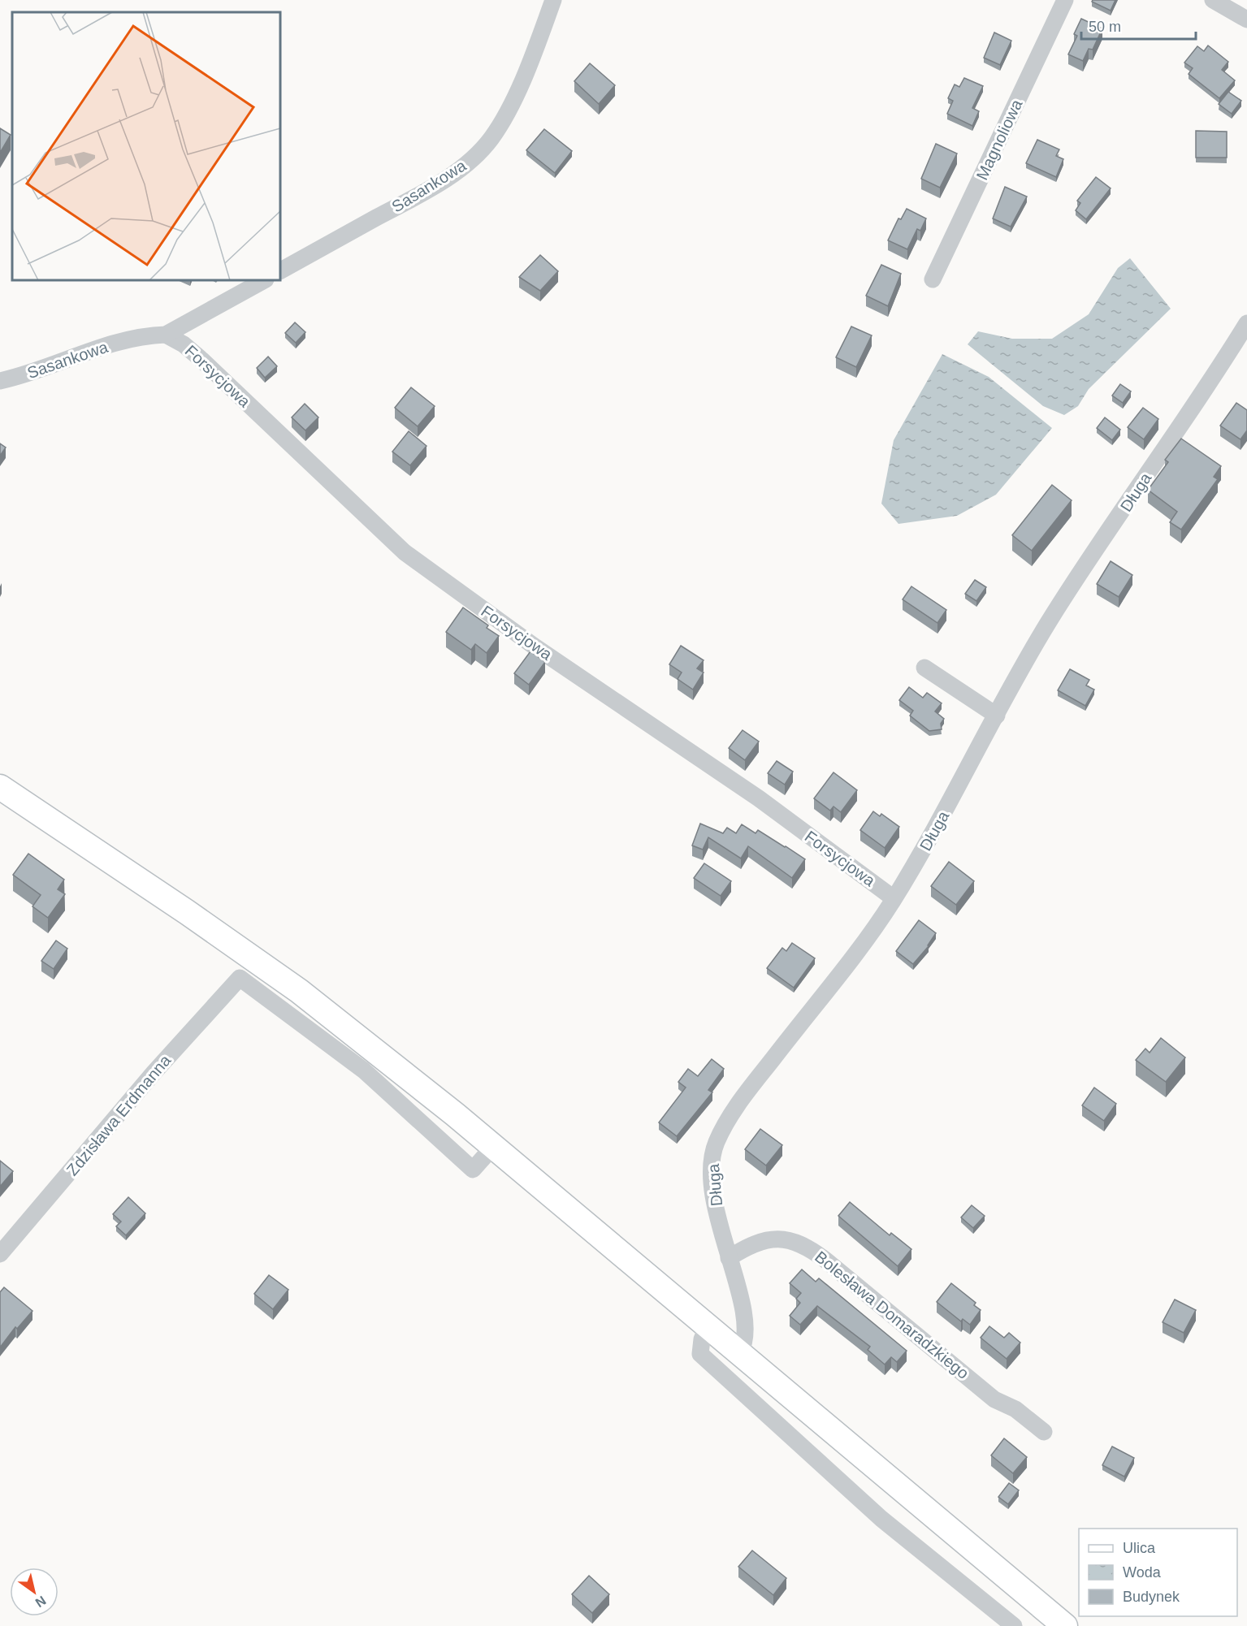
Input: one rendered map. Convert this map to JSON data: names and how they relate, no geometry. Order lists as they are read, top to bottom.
{
  "streets": {
    "street": [
      "Magnoliowa",
      "Sasankowa",
      "Forsycjowa",
      "Długa",
      "Zdzisława Erdmanna",
      "Bolesława Domaradzkiego"
    ]
  },
  "crossings": [
    ["Sasankowa", "Forsycjowa"],
    ["Forsycjowa", "Długa"],
    ["Długa", "Bolesława Domaradzkiego"]
  ],
  "legend": ["Ulica", "Woda", "Budynek"],
  "scale_bar": "50 m",
  "north": "bottom right"
}
